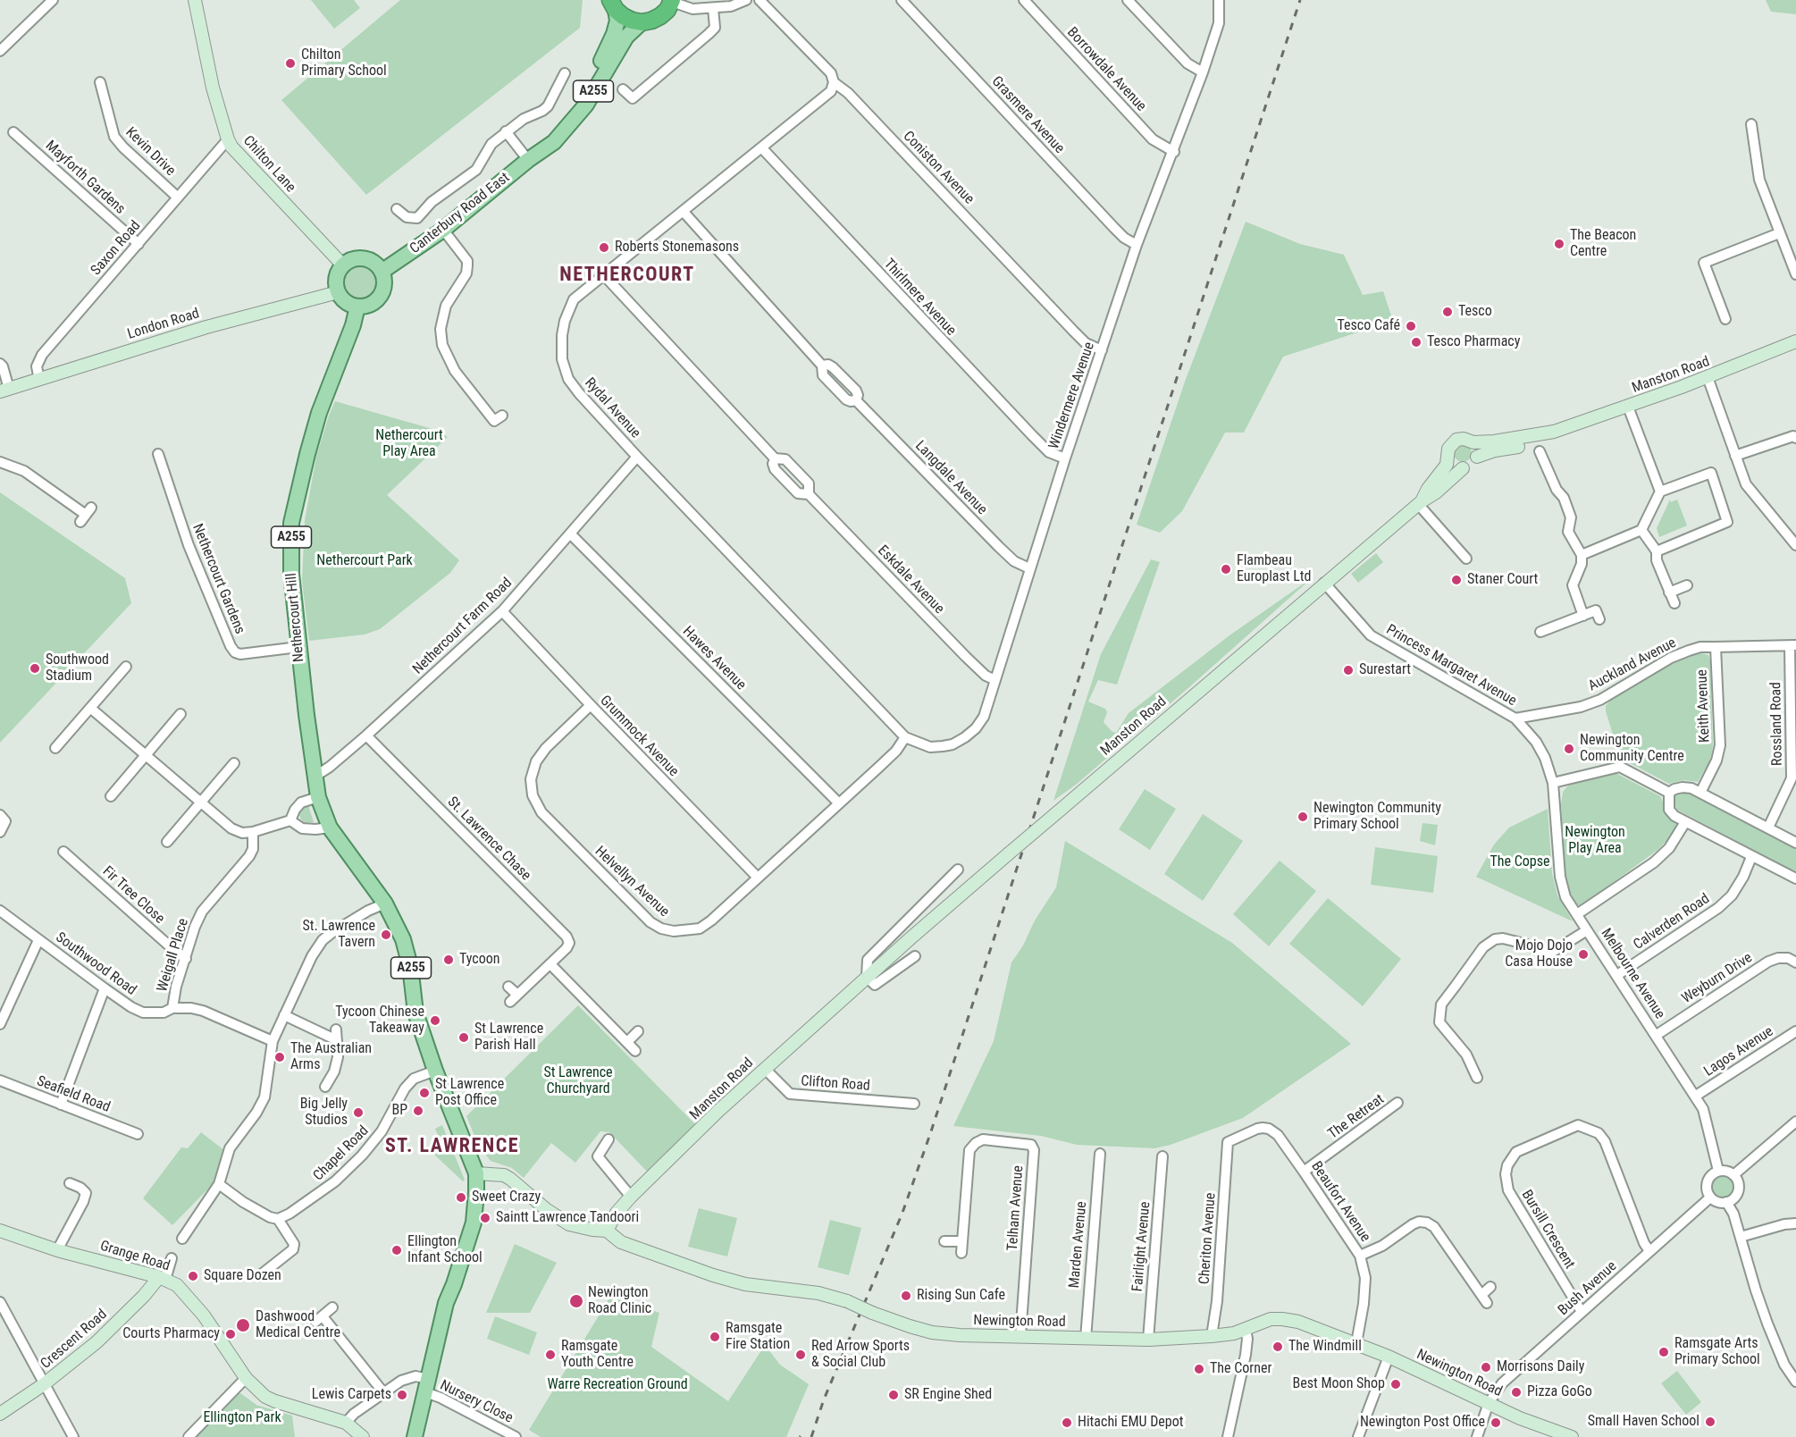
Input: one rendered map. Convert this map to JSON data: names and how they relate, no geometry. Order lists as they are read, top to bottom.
{
  "streets": {
    "main road": [
      "A255",
      "Chilton Lane",
      "Canterbury Road East",
      "London Road",
      "Manston Road",
      "Nethercourt Hill",
      "Grange Road",
      "Newington Road",
      "Crescent Road"
    ],
    "street": [
      "Borrowdale Avenue",
      "Grasmere Avenue",
      "Kevin Drive",
      "Coniston Avenue",
      "Mayforth Gardens",
      "Saxon Road",
      "Thirlmere Avenue",
      "Windermere Avenue",
      "Rydal Avenue",
      "Langdale Avenue",
      "Nethercourt Gardens",
      "Eskdale Avenue",
      "Nethercourt Farm Road",
      "Hawes Avenue",
      "Auckland Avenue",
      "Princess Margaret Avenue",
      "Keith Avenue",
      "Rossland Road",
      "Grummock Avenue",
      "St. Lawrence Chase",
      "Helvellyn Avenue",
      "Fir Tree Close",
      "Calverden Road",
      "Weigall Place",
      "Southwood Road",
      "Melbourne Avenue",
      "Weyburn Drive",
      "Lagos Avenue",
      "Clifton Road",
      "Seafield Road",
      "The Retreat",
      "Chapel Road",
      "Beaufort Avenue",
      "Telham Avenue",
      "Bursill Crescent",
      "Cheriton Avenue",
      "Marden Avenue",
      "Fairlight Avenue",
      "Bush Avenue",
      "Nursery Close"
    ]
  },
  "crossings": [
    ["Borrowdale Avenue", "Windermere Avenue"],
    ["A255", "Nethercourt Hill"],
    ["A255", "Nethercourt Farm Road"],
    ["A255", "Chapel Road"],
    ["A255", "Newington Road"],
    ["A255", "Nursery Close"],
    ["Grasmere Avenue", "Windermere Avenue"],
    ["Kevin Drive", "Saxon Road"],
    ["Chilton Lane", "Canterbury Road East"],
    ["Chilton Lane", "Saxon Road"],
    ["Chilton Lane", "London Road"],
    ["Chilton Lane", "Nethercourt Hill"],
    ["Coniston Avenue", "Windermere Avenue"],
    ["Coniston Avenue", "Rydal Avenue"],
    ["Mayforth Gardens", "Saxon Road"],
    ["Canterbury Road East", "London Road"],
    ["Canterbury Road East", "Nethercourt Hill"],
    ["Saxon Road", "London Road"],
    ["Thirlmere Avenue", "Windermere Avenue"],
    ["Thirlmere Avenue", "Rydal Avenue"],
    ["London Road", "Nethercourt Hill"],
    ["Manston Road", "Princess Margaret Avenue"],
    ["Manston Road", "Clifton Road"],
    ["Manston Road", "Newington Road"],
    ["Windermere Avenue", "Rydal Avenue"],
    ["Windermere Avenue", "Langdale Avenue"],
    ["Windermere Avenue", "Eskdale Avenue"],
    ["Windermere Avenue", "Helvellyn Avenue"],
    ["Rydal Avenue", "Langdale Avenue"],
    ["Rydal Avenue", "Eskdale Avenue"],
    ["Rydal Avenue", "Nethercourt Farm Road"],
    ["Rydal Avenue", "Helvellyn Avenue"],
    ["Nethercourt Gardens", "Nethercourt Hill"],
    ["Nethercourt Hill", "Nethercourt Farm Road"],
    ["Nethercourt Farm Road", "Hawes Avenue"],
    ["Nethercourt Farm Road", "Grummock Avenue"],
    ["Nethercourt Farm Road", "St. Lawrence Chase"],
    ["Hawes Avenue", "Helvellyn Avenue"],
    ["Auckland Avenue", "Princess Margaret Avenue"],
    ["Auckland Avenue", "Keith Avenue"],
    ["Auckland Avenue", "Rossland Road"],
    ["Princess Margaret Avenue", "Melbourne Avenue"],
    ["Grummock Avenue", "Helvellyn Avenue"],
    ["Fir Tree Close", "Weigall Place"],
    ["Calverden Road", "Melbourne Avenue"],
    ["Weigall Place", "Southwood Road"],
    ["Melbourne Avenue", "Weyburn Drive"],
    ["Melbourne Avenue", "Lagos Avenue"],
    ["Melbourne Avenue", "Bush Avenue"],
    ["The Retreat", "Beaufort Avenue"],
    ["Beaufort Avenue", "Cheriton Avenue"],
    ["Beaufort Avenue", "Newington Road"],
    ["Telham Avenue", "Newington Road"],
    ["Bursill Crescent", "Bush Avenue"],
    ["Cheriton Avenue", "Newington Road"],
    ["Marden Avenue", "Newington Road"],
    ["Fairlight Avenue", "Newington Road"],
    ["Grange Road", "Crescent Road"],
    ["Bush Avenue", "Newington Road"]
  ],
  "districts": ["NETHERCOURT", "ST. LAWRENCE"],
  "parks": [
    "Nethercourt Play Area",
    "Nethercourt Park",
    "Newington Play Area",
    "The Copse",
    "St Lawrence Churchyard",
    "Warre Recreation Ground",
    "Ellington Park"
  ],
  "places": [
    "Chilton Primary School",
    "The Beacon Centre",
    "Roberts Stonemasons",
    "Tesco",
    "Tesco Café",
    "Tesco Pharmacy",
    "Flambeau Europlast Ltd",
    "Staner Court",
    "Southwood Stadium",
    "Surestart",
    "Newington Community Centre",
    "Newington Community Primary School",
    "St. Lawrence Tavern",
    "Mojo Dojo Casa House",
    "Tycoon",
    "Tycoon Chinese Takeaway",
    "St Lawrence Parish Hall",
    "The Australian Arms",
    "St Lawrence Post Office",
    "BP",
    "Big Jelly Studios",
    "Sweet Crazy",
    "Saintt Lawrence Tandoori",
    "Ellington Infant School",
    "Square Dozen",
    "Rising Sun Cafe",
    "Newington Road Clinic",
    "Dashwood Medical Centre",
    "Courts Pharmacy",
    "Ramsgate Fire Station",
    "The Windmill",
    "Ramsgate Arts Primary School",
    "Ramsgate Youth Centre",
    "Red Arrow Sports & Social Club",
    "Morrisons Daily",
    "The Corner",
    "Best Moon Shop",
    "Pizza GoGo",
    "Lewis Carpets",
    "SR Engine Shed",
    "Small Haven School",
    "Hitachi EMU Depot",
    "Newington Post Office"
  ]
}
